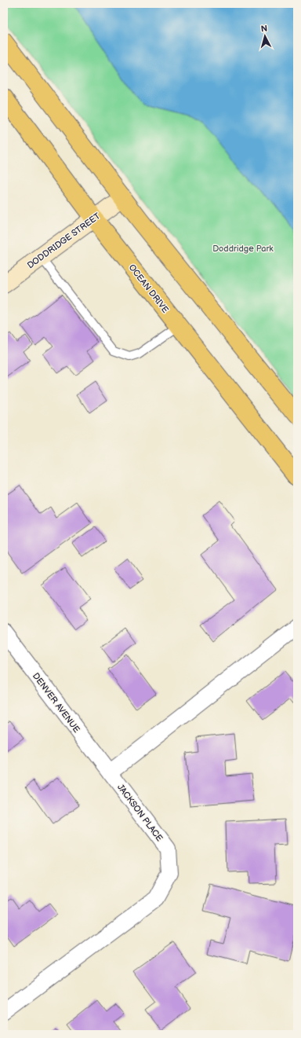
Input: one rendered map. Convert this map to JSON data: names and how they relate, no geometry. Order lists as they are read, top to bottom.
{
  "streets": {
    "main road": ["DODDRIDGE STREET", "OCEAN DRIVE"],
    "street": ["DENVER AVENUE", "JACKSON PLACE"]
  },
  "crossings": [
    ["DODDRIDGE STREET", "OCEAN DRIVE"],
    ["DENVER AVENUE", "JACKSON PLACE"]
  ],
  "parks": ["Doddridge Park"],
  "north": "top"
}
